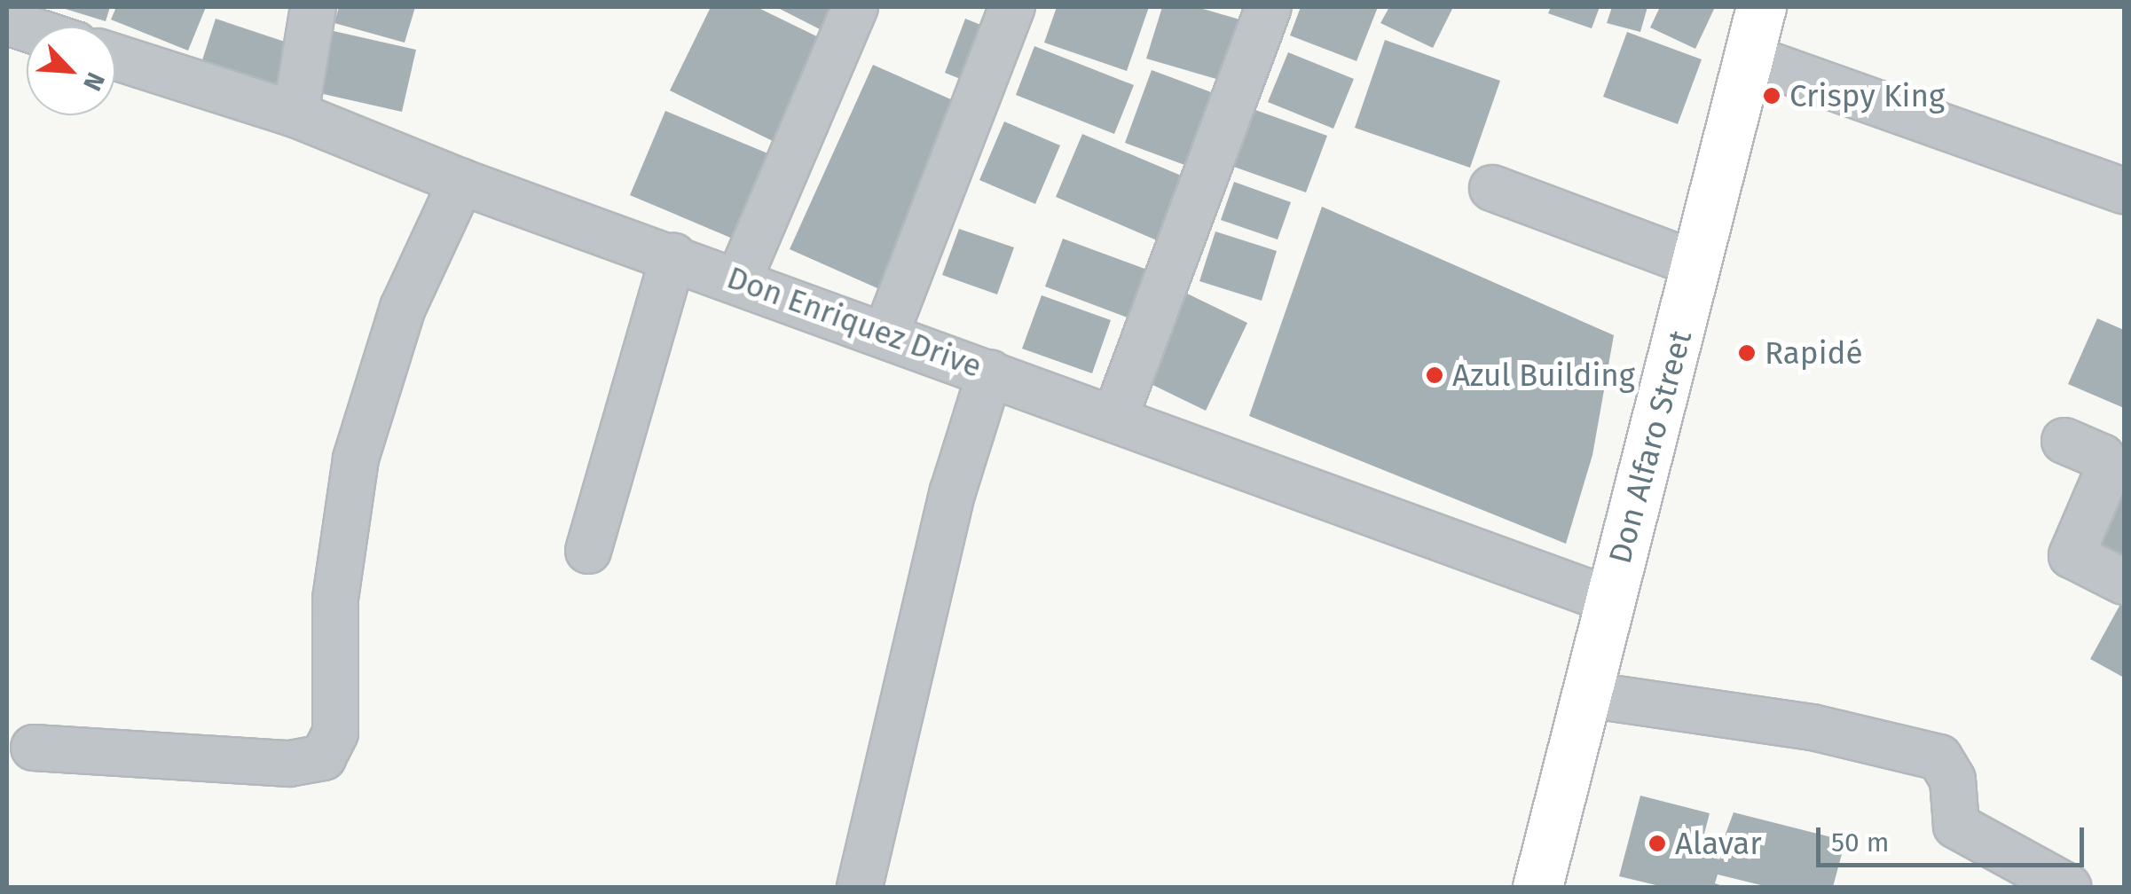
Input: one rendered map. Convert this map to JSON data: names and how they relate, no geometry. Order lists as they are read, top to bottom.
{
  "streets": {
    "main road": ["Don Alfaro Street"],
    "street": ["Don Enriquez Drive"]
  },
  "crossings": [
    ["Don Enriquez Drive", "Don Alfaro Street"]
  ],
  "places": [
    "Crispy King",
    "Rapidé",
    "Azul Building",
    "Alavar"
  ],
  "scale_bar": "50 m",
  "north": "bottom right"
}
